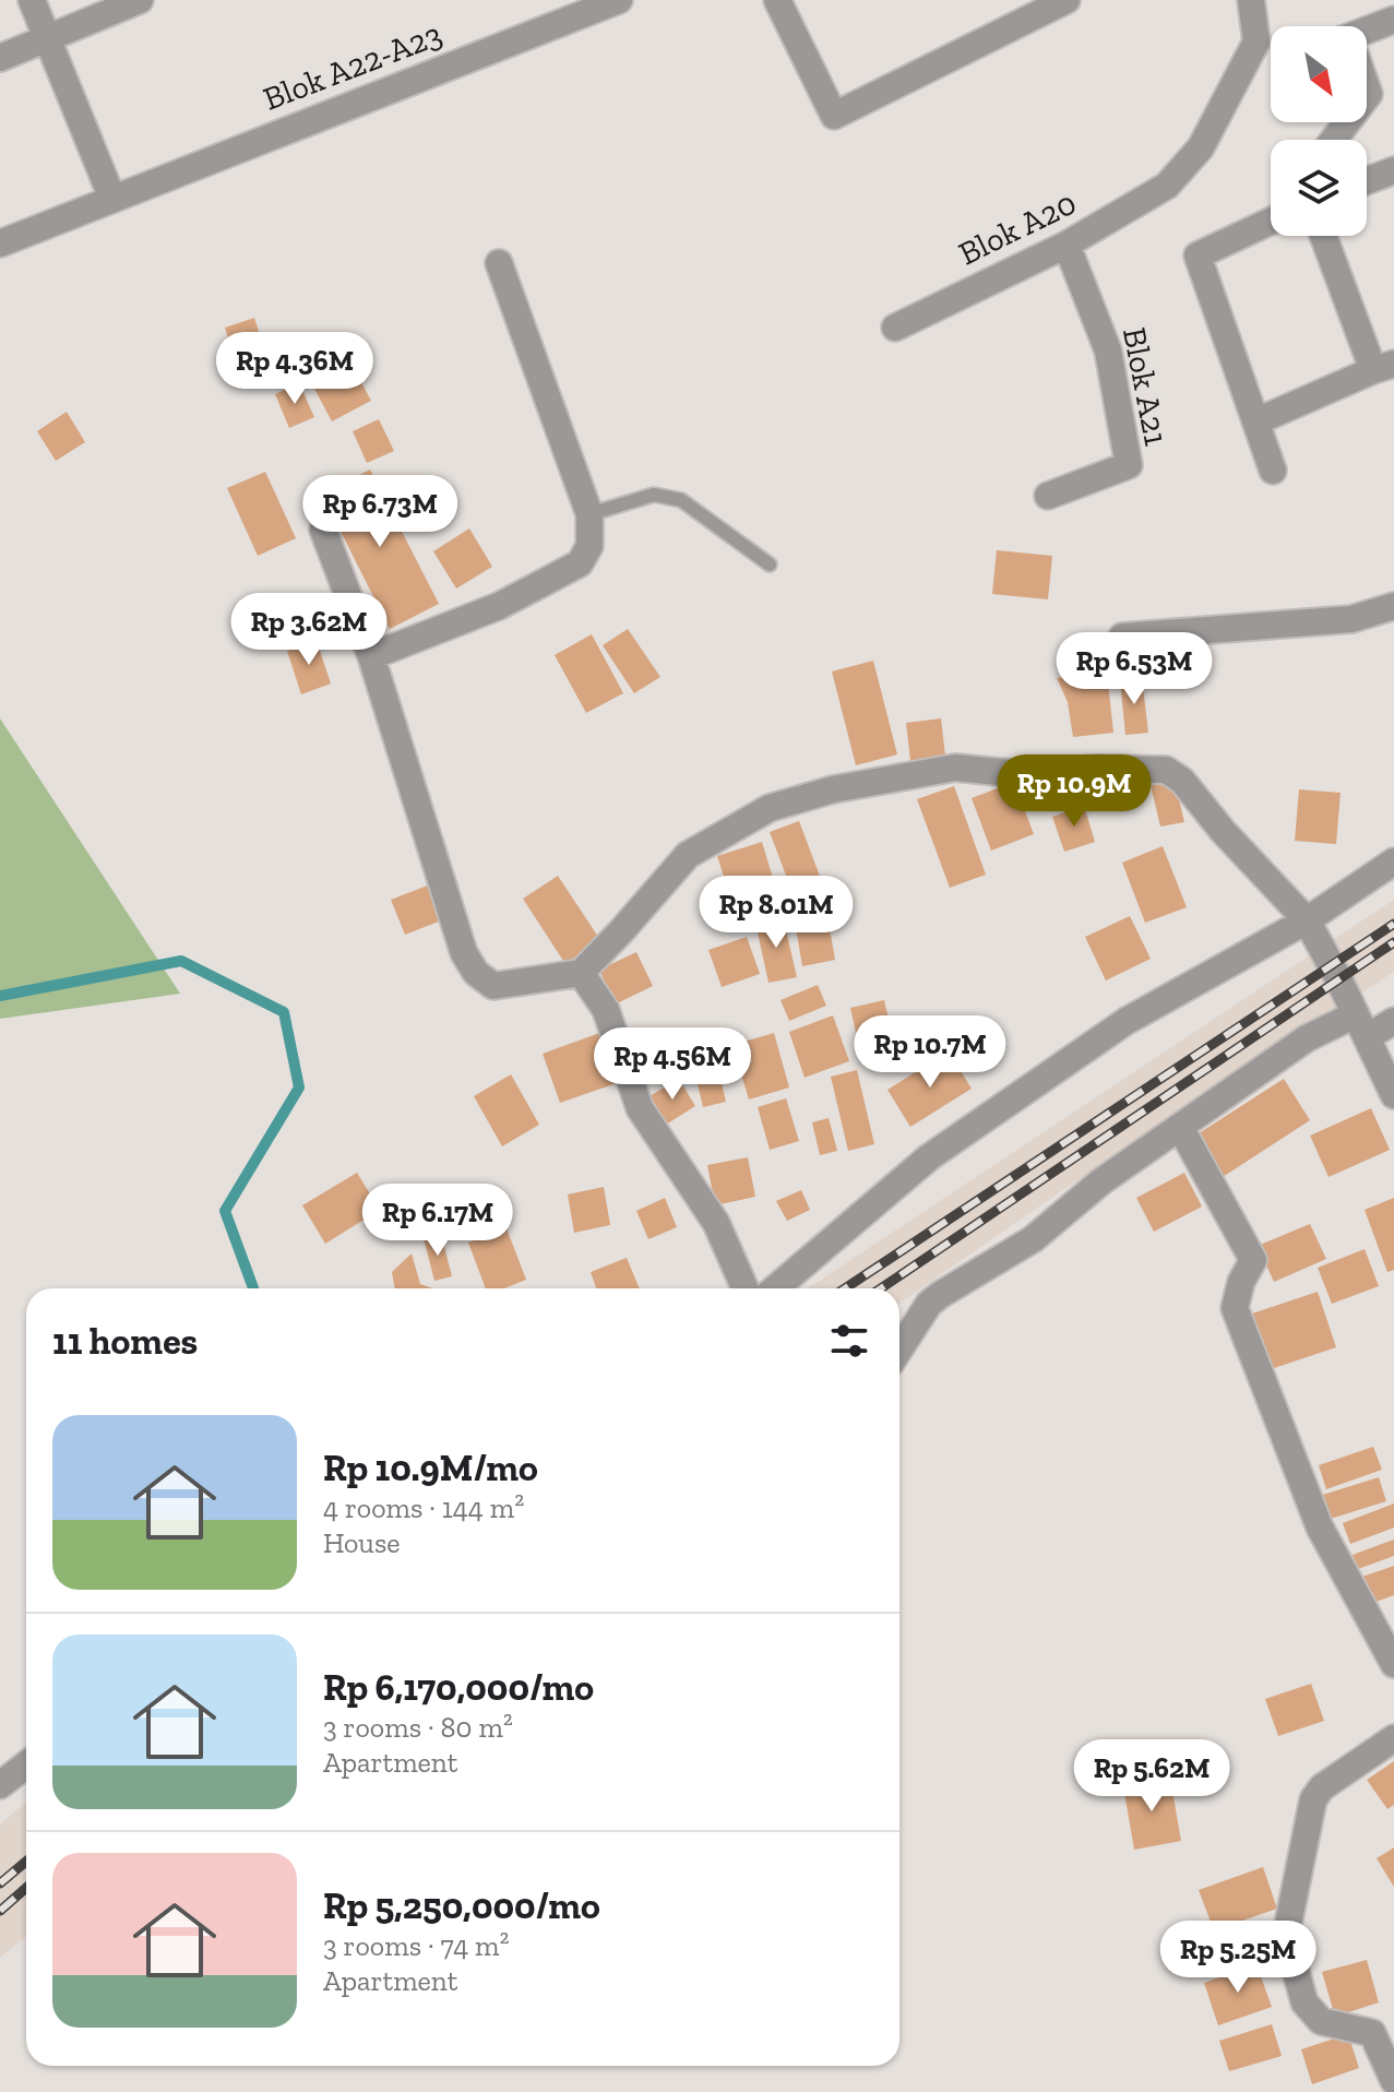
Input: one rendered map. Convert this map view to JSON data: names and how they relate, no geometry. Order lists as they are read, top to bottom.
{
  "streets": {
    "street": ["Blok A22-A23", "Blok A20", "Blok A21"]
  },
  "crossings": [
    ["Blok A20", "Blok A21"]
  ],
  "north": "bottom right",
  "page": {
    "price": [
      "Rp 4.36M",
      "Rp 6.73M",
      "Rp 3.62M",
      "Rp 6.53M",
      "Rp 10.9M",
      "Rp 8.01M",
      "Rp 10.7M",
      "Rp 4.56M",
      "Rp 6.17M",
      "Rp 5.62M",
      "Rp 5.25M"
    ],
    "heading": "11 homes",
    "list": [
      {
        "name": "Rp 10.9M/mo",
        "note": "4 rooms · 144 m² · House"
      },
      {
        "name": "Rp 6,170,000/mo",
        "note": "3 rooms · 80 m² · Apartment"
      },
      {
        "name": "Rp 5,250,000/mo",
        "note": "3 rooms · 74 m² · Apartment"
      }
    ]
  }
}
